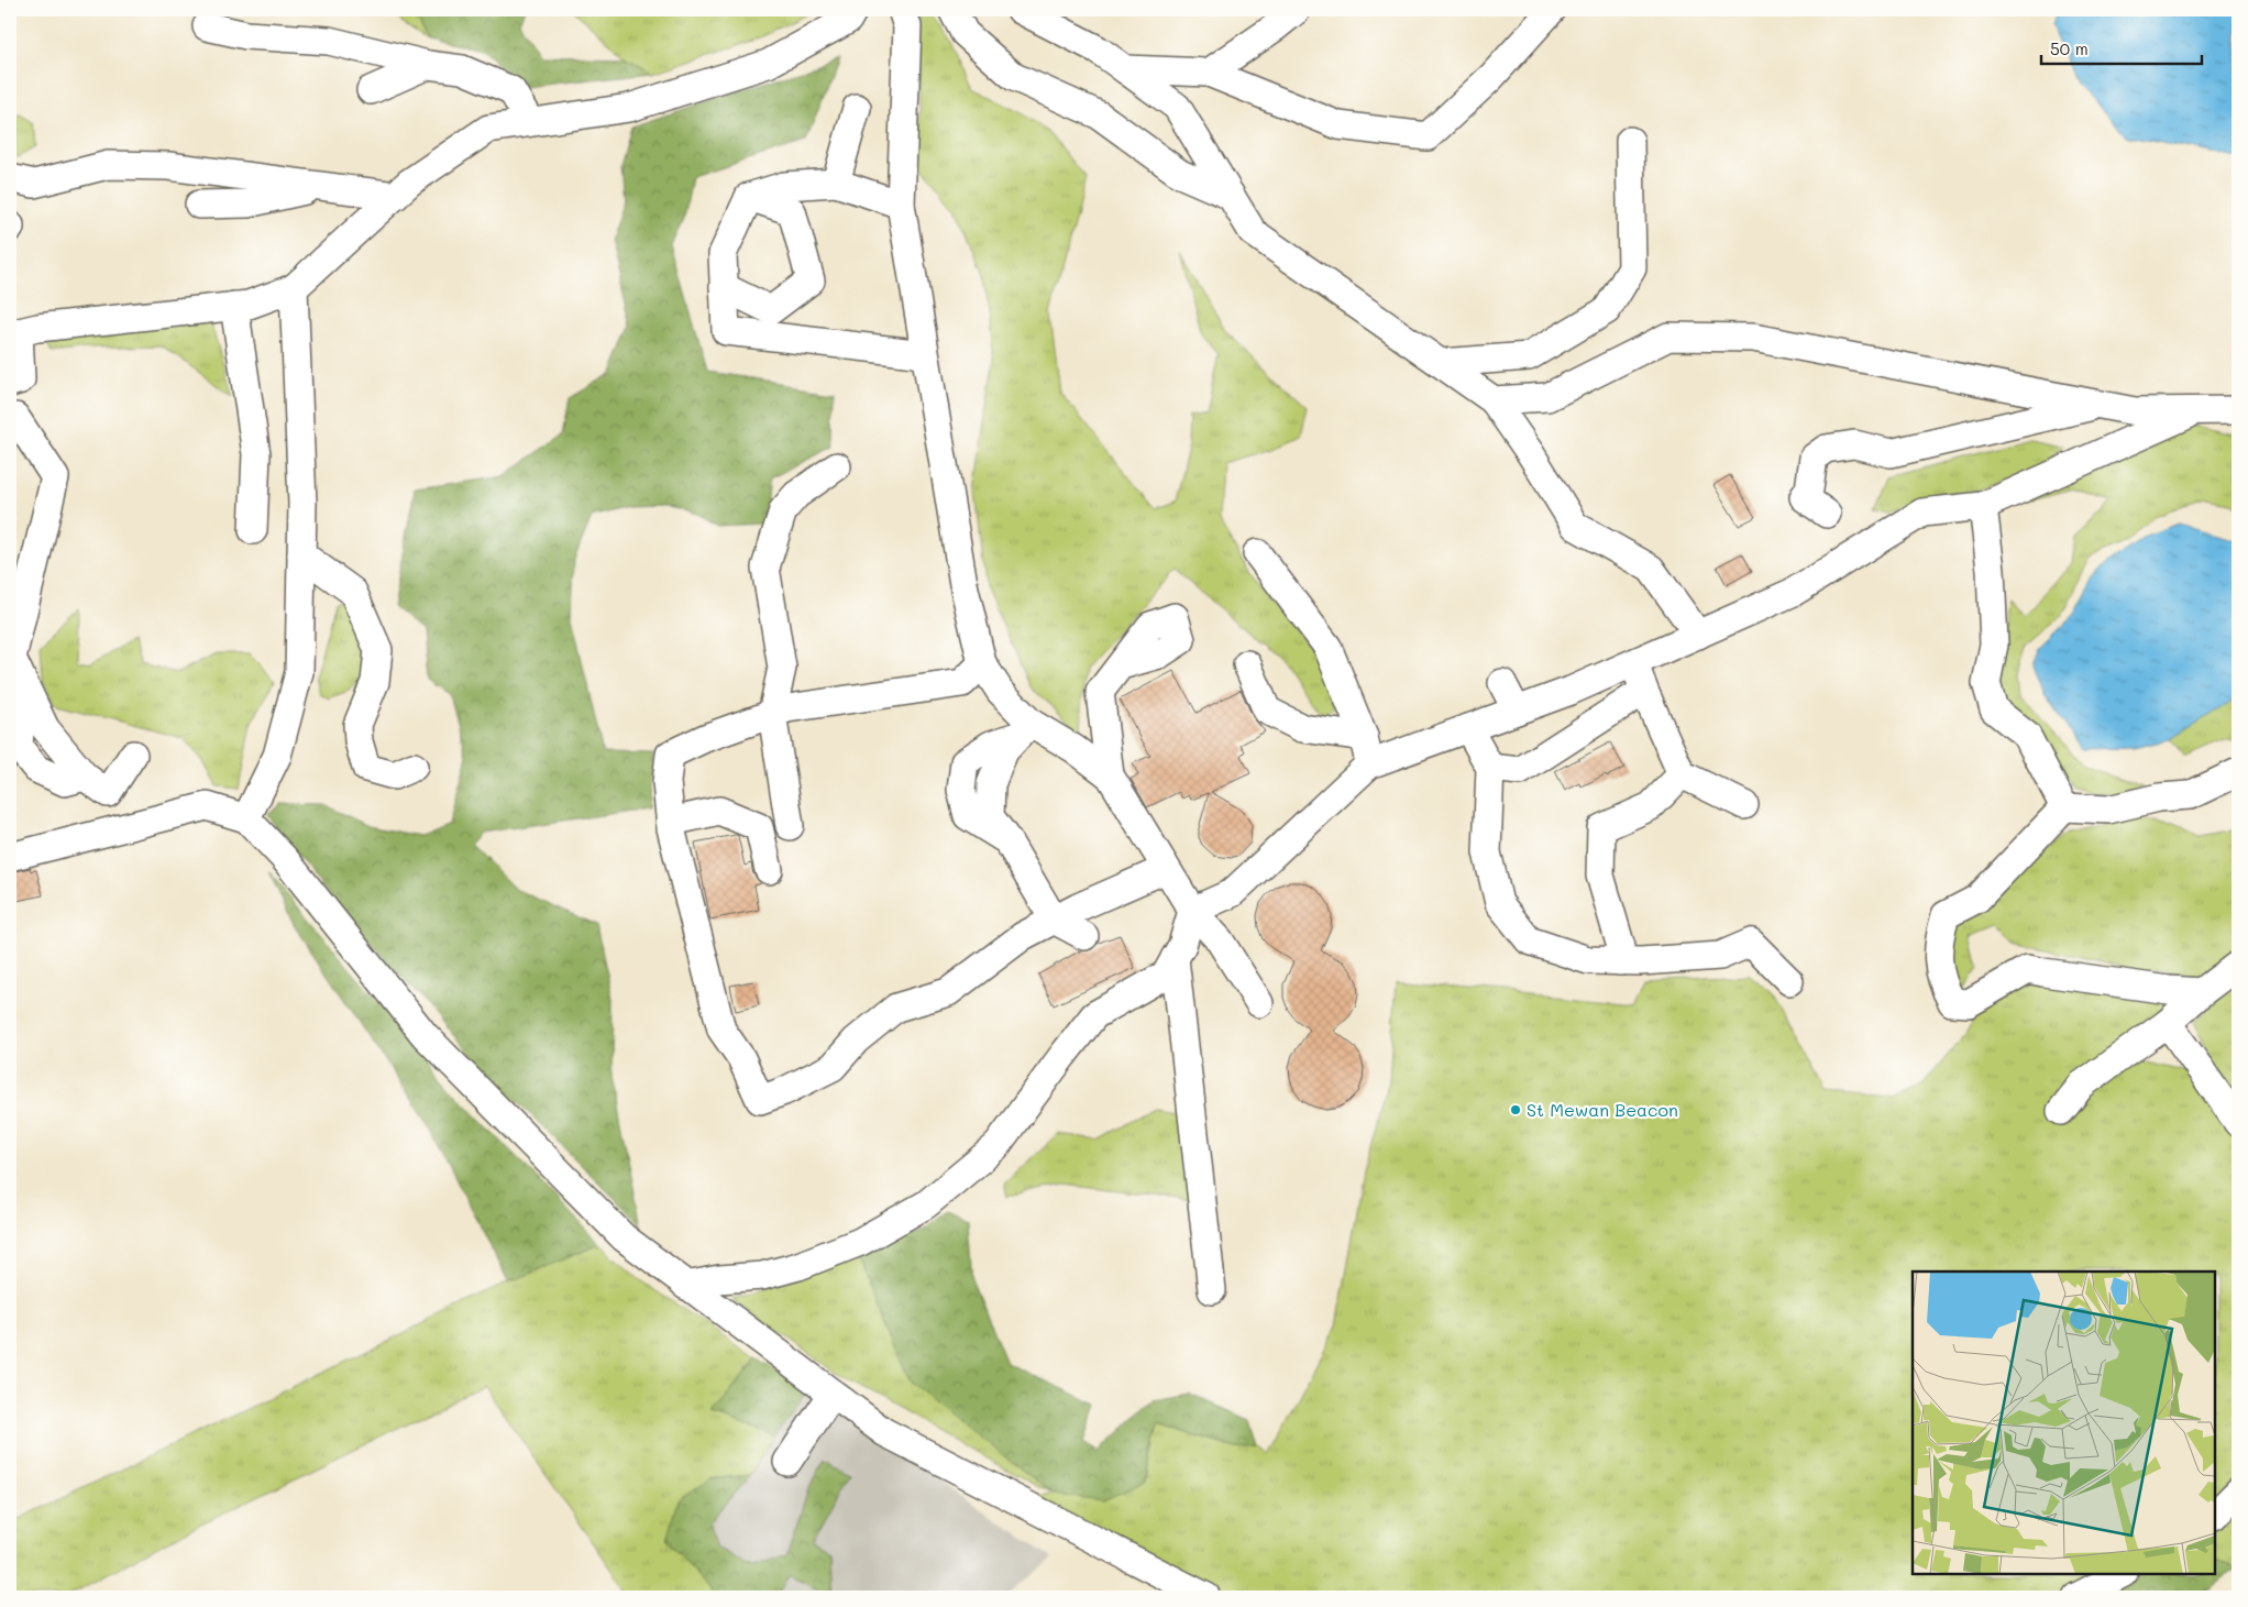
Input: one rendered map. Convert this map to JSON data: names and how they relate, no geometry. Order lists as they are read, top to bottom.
{
  "places": ["St Mewan Beacon"],
  "scale_bar": "50 m"
}
